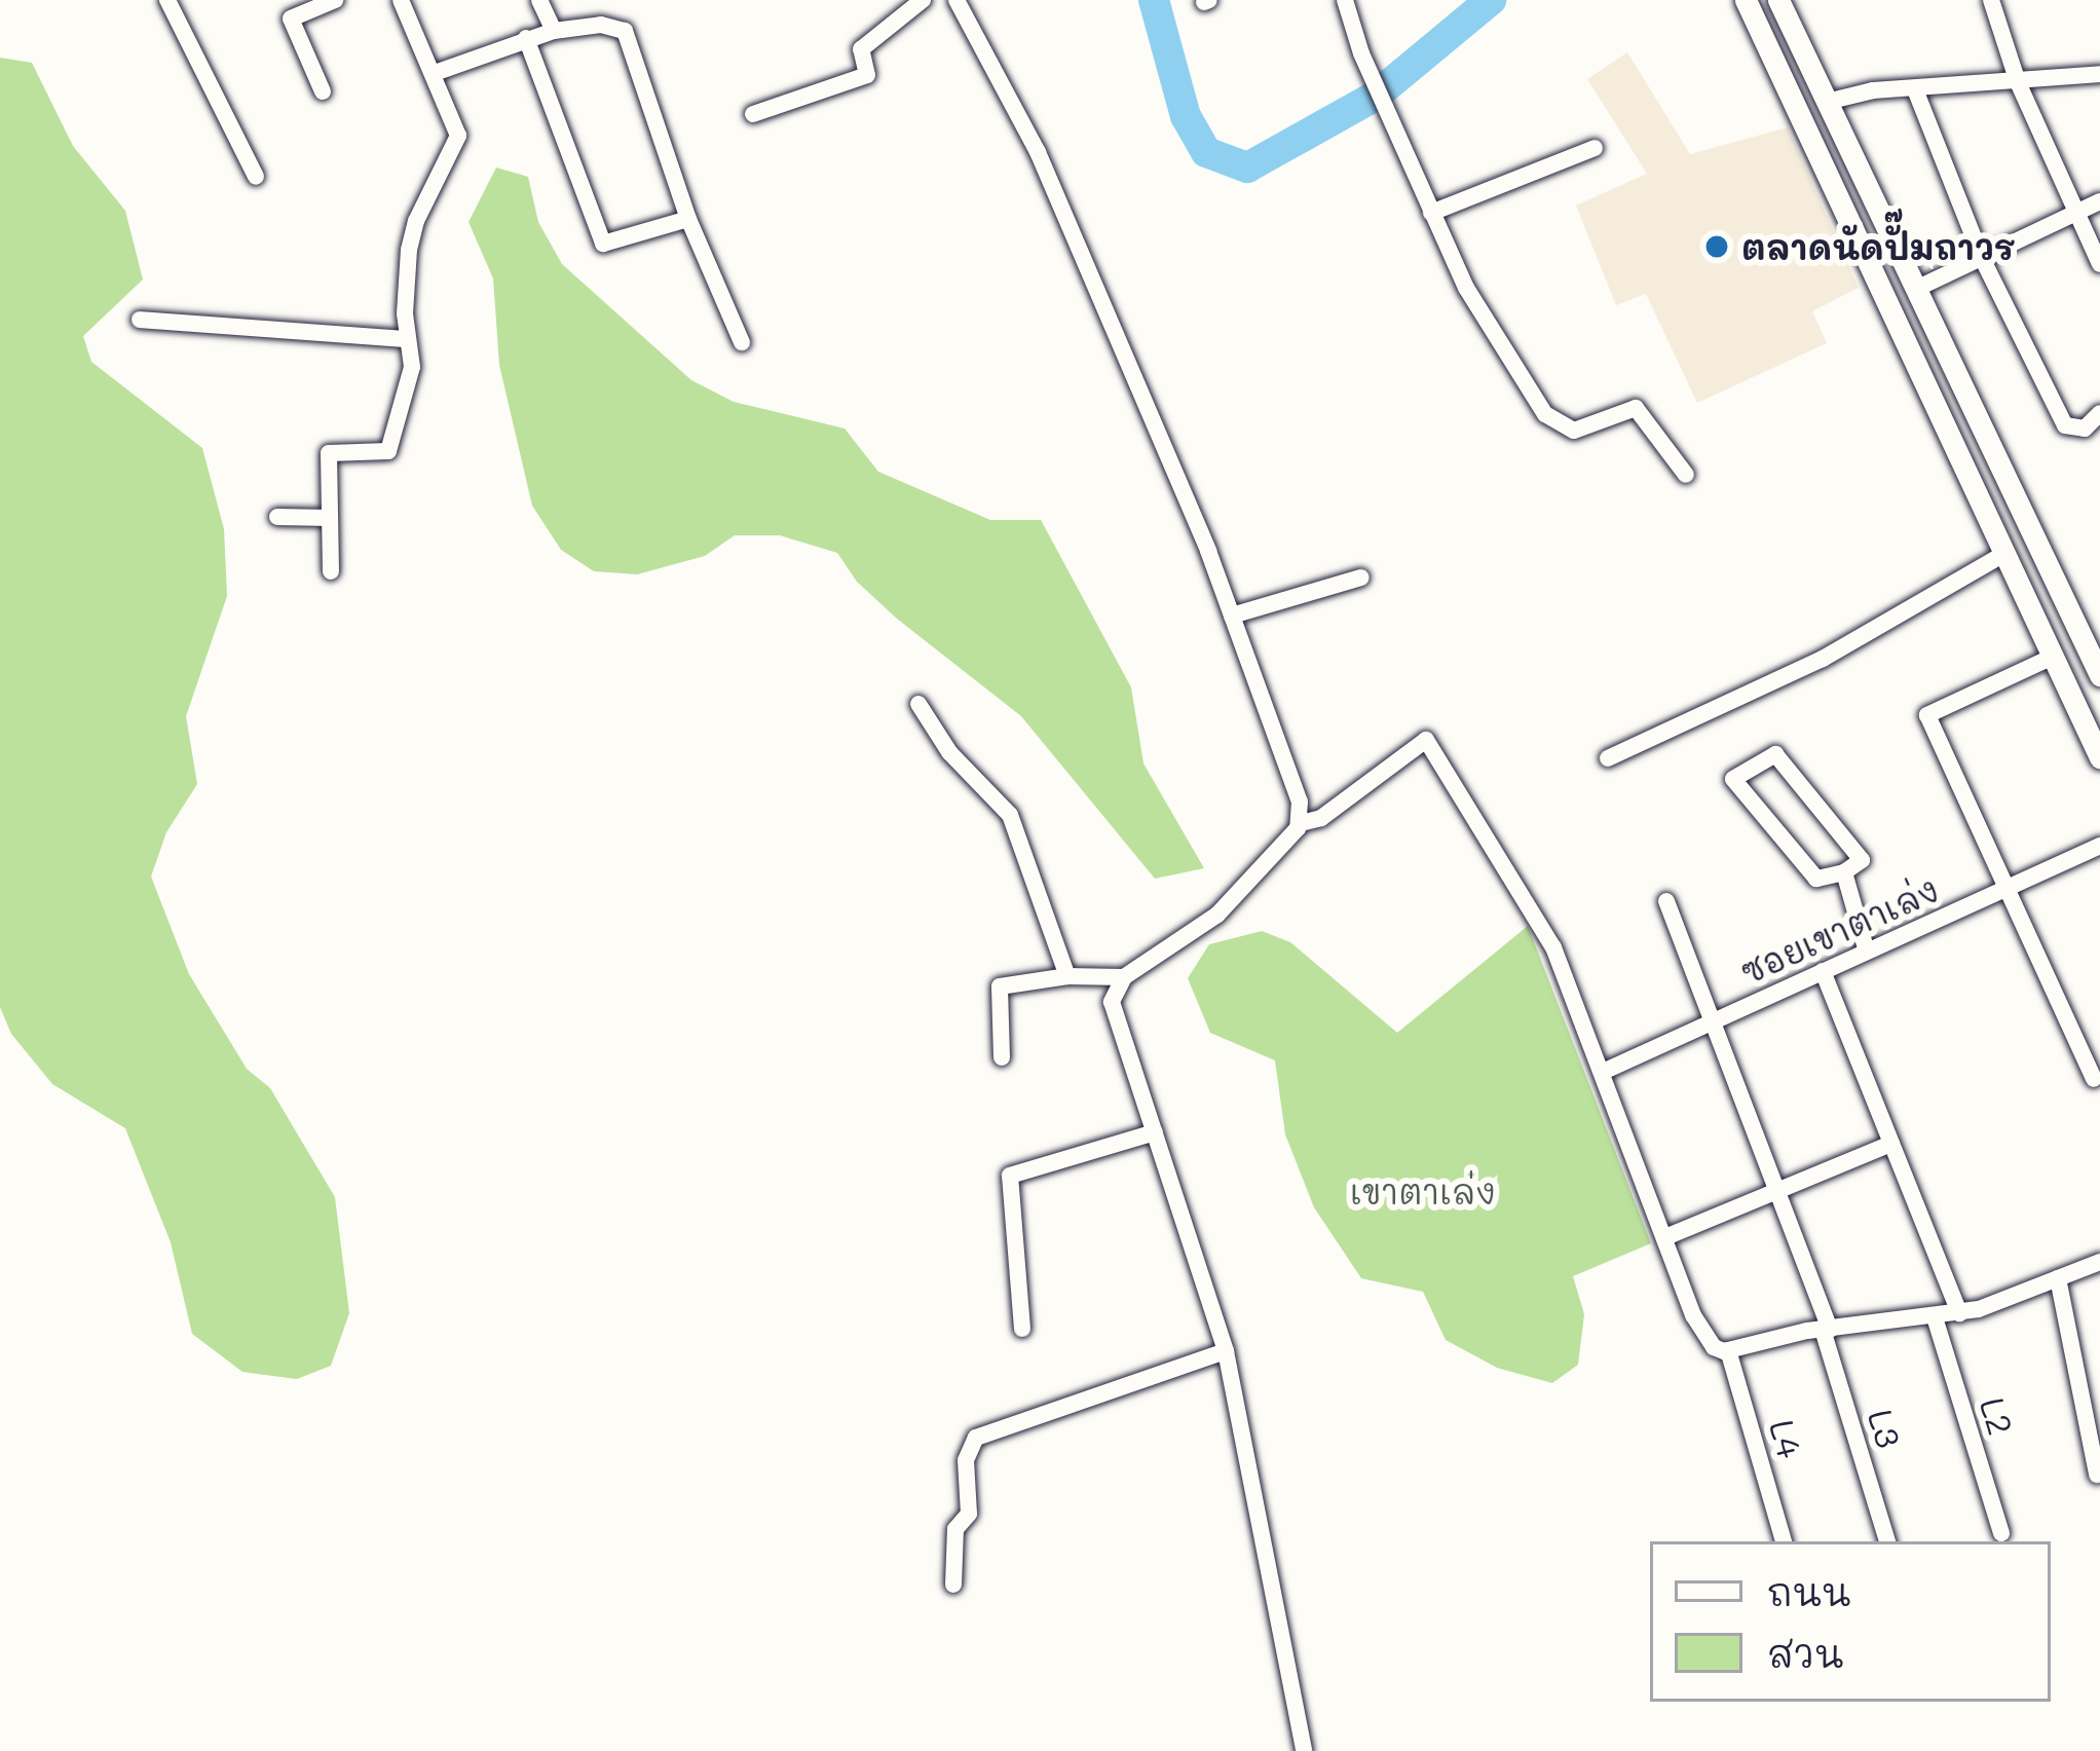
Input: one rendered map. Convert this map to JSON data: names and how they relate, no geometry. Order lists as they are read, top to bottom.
{
  "streets": {
    "street": [
      "ซอยเขาตาเล่ง",
      "L2",
      "L3",
      "L4"
    ]
  },
  "crossings": [
    ["ซอยเขาตาเล่ง", "L3"]
  ],
  "parks": ["เขาตาเล่ง"],
  "places": ["ตลาดนัดปั๊มถาวร"],
  "legend": ["ถนน", "สวน"]
}
